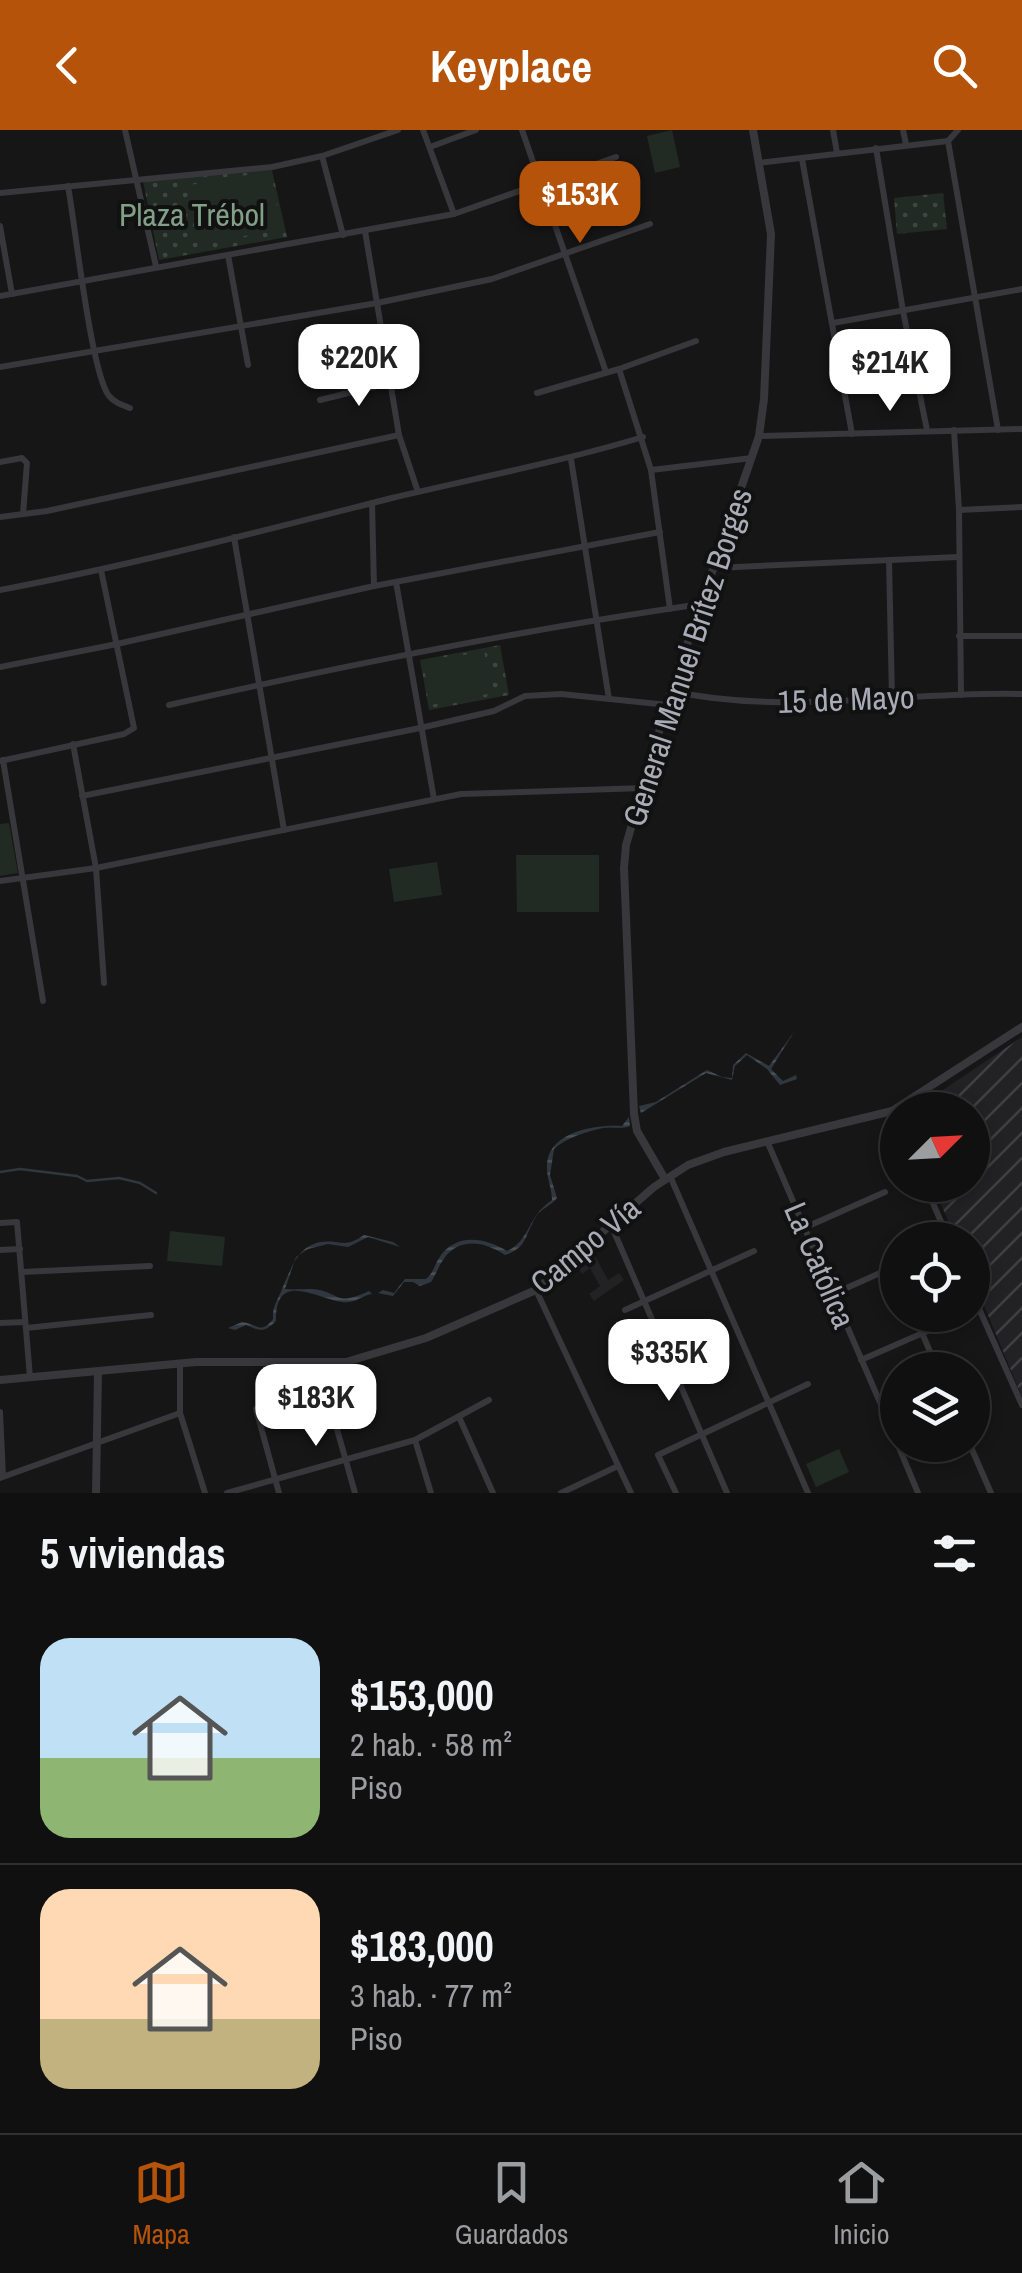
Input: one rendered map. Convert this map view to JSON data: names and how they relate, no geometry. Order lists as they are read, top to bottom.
{
  "streets": {
    "street": [
      "General Manuel Brítez Borges",
      "15 de Mayo",
      "Campo Vía",
      "La Católica"
    ]
  },
  "crossings": [
    ["General Manuel Brítez Borges", "15 de Mayo"],
    ["General Manuel Brítez Borges", "Campo Vía"],
    ["Campo Vía", "La Católica"]
  ],
  "parks": ["Plaza Trébol"],
  "north": "top right",
  "page": {
    "header": "Keyplace",
    "price": [
      "$153K",
      "$220K",
      "$214K",
      "$335K",
      "$183K"
    ],
    "heading": "5 viviendas",
    "list": [
      {
        "name": "$153,000",
        "note": "2 hab. · 58 m² · Piso"
      },
      {
        "name": "$183,000",
        "note": "3 hab. · 77 m² · Piso"
      }
    ],
    "tabs": ["Mapa", "Guardados", "Inicio"]
  }
}
